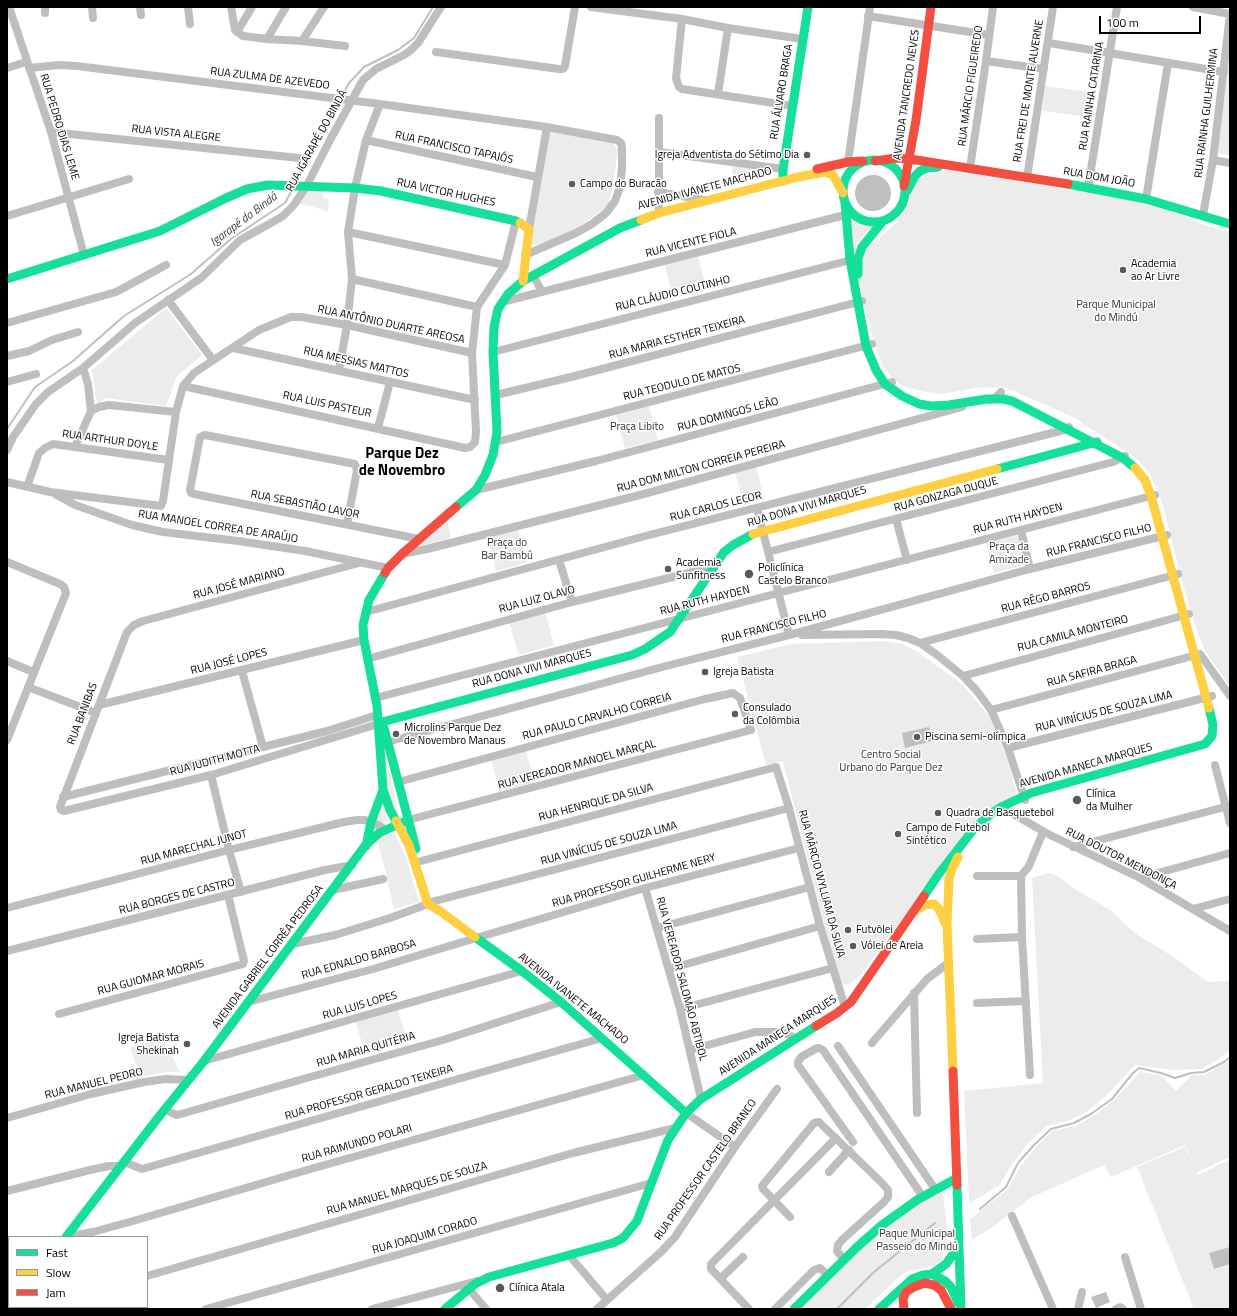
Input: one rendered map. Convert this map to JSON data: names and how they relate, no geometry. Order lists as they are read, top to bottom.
{
  "streets": {
    "street": [
      "RUA ZULMA DE AZEVEDO",
      "RUA MÁRCIO FIGUEIREDO",
      "RUA FREI DE MONTE ALVERNE",
      "RUA ÁLVARO BRAGA",
      "AVENIDA TANCREDO NEVES",
      "RUA RAINHA CATARINA",
      "RUA RAINHA GUILHERMINA",
      "RUA PEDRO DIAS LEME",
      "RUA VISTA ALEGRE",
      "RUA IGARAPÉ DO BINDÁ",
      "RUA FRANCISCO TAPAJÓS",
      "RUA DOM JOÃO",
      "AVENIDA IVANETE MACHADO",
      "RUA VICTOR HUGHES",
      "RUA VICENTE FIOLA",
      "RUA CLÁUDIO COUTINHO",
      "RUA ANTÔNIO DUARTE AREOSA",
      "RUA MARIA ESTHER TEIXEIRA",
      "RUA MESSIAS MATTOS",
      "RUA TEODULO DE MATOS",
      "RUA LUIS PASTEUR",
      "RUA DOMINGOS LEÃO",
      "RUA ARTHUR DOYLE",
      "RUA DOM MILTON CORREIA PEREIRA",
      "RUA GONZAGA DUQUE",
      "RUA SEBASTIÃO LAVOR",
      "RUA CARLOS LECOR",
      "RUA DONA VIVI MARQUES",
      "RUA RUTH HAYDEN",
      "RUA MANOEL CORREA DE ARAÚJO",
      "RUA FRANCISCO FILHO",
      "RUA JOSÉ MARIANO",
      "RUA RÊGO BARROS",
      "RUA LUIZ OLAVO",
      "RUA CAMILA MONTEIRO",
      "RUA JOSÉ LOPES",
      "RUA SAFIRA BRAGA",
      "RUA VINÍCIUS DE SOUZA LIMA",
      "RUA BANIBAS",
      "RUA PAULO CARVALHO CORREIA",
      "RUA JUDITH MOTTA",
      "RUA VEREADOR MANOEL MARÇAL",
      "AVENIDA MANECA MARQUES",
      "RUA HENRIQUE DA SILVA",
      "RUA MARECHAL JUNOT",
      "RUA DOUTOR MENDONÇA",
      "RUA PROFESSOR GUILHERME NERY",
      "RUA MÁRCIO WYLLIAM DA SILVA",
      "RUA BORGES DE CASTRO",
      "AVENIDA GABRIEL CORRÊA PEDROSA",
      "RUA EDNALDO BARBOSA",
      "RUA GUIOMAR MORAIS",
      "RUA VEREADOR SALOMÃO ABTIBOL",
      "RUA LUIS LOPES",
      "RUA MARIA QUITÉRIA",
      "RUA MANUEL PEDRO",
      "RUA PROFESSOR GERALDO TEIXEIRA",
      "RUA RAIMUNDO POLARI",
      "RUA PROFESSOR CASTELO BRANCO",
      "RUA MANUEL MARQUES DE SOUZA",
      "RUA JOAQUIM CORADO"
    ]
  },
  "crossings": [
    ["RUA ZULMA DE AZEVEDO", "RUA PEDRO DIAS LEME"],
    ["RUA ZULMA DE AZEVEDO", "RUA IGARAPÉ DO BINDÁ"],
    ["RUA MÁRCIO FIGUEIREDO", "RUA DOM JOÃO"],
    ["RUA FREI DE MONTE ALVERNE", "RUA DOM JOÃO"],
    ["RUA ÁLVARO BRAGA", "AVENIDA IVANETE MACHADO"],
    ["AVENIDA TANCREDO NEVES", "RUA DOM JOÃO"],
    ["AVENIDA TANCREDO NEVES", "AVENIDA IVANETE MACHADO"],
    ["AVENIDA TANCREDO NEVES", "AVENIDA MANECA MARQUES"],
    ["RUA RAINHA CATARINA", "RUA DOM JOÃO"],
    ["RUA RAINHA GUILHERMINA", "RUA DOM JOÃO"],
    ["RUA PEDRO DIAS LEME", "RUA VISTA ALEGRE"],
    ["RUA PEDRO DIAS LEME", "RUA VICTOR HUGHES"],
    ["RUA IGARAPÉ DO BINDÁ", "RUA VICTOR HUGHES"],
    ["RUA DOM JOÃO", "AVENIDA IVANETE MACHADO"],
    ["RUA DOM JOÃO", "AVENIDA MANECA MARQUES"],
    ["AVENIDA IVANETE MACHADO", "RUA VICENTE FIOLA"],
    ["AVENIDA IVANETE MACHADO", "RUA CLÁUDIO COUTINHO"],
    ["AVENIDA IVANETE MACHADO", "RUA MARIA ESTHER TEIXEIRA"],
    ["AVENIDA IVANETE MACHADO", "RUA TEODULO DE MATOS"],
    ["AVENIDA IVANETE MACHADO", "RUA DOMINGOS LEÃO"],
    ["AVENIDA IVANETE MACHADO", "RUA DOM MILTON CORREIA PEREIRA"],
    ["AVENIDA IVANETE MACHADO", "RUA SEBASTIÃO LAVOR"],
    ["AVENIDA IVANETE MACHADO", "RUA CARLOS LECOR"],
    ["AVENIDA IVANETE MACHADO", "RUA DONA VIVI MARQUES"],
    ["AVENIDA IVANETE MACHADO", "RUA RUTH HAYDEN"],
    ["AVENIDA IVANETE MACHADO", "RUA MANOEL CORREA DE ARAÚJO"],
    ["AVENIDA IVANETE MACHADO", "RUA FRANCISCO FILHO"],
    ["AVENIDA IVANETE MACHADO", "RUA LUIZ OLAVO"],
    ["AVENIDA IVANETE MACHADO", "RUA JOSÉ LOPES"],
    ["AVENIDA IVANETE MACHADO", "RUA VINÍCIUS DE SOUZA LIMA"],
    ["AVENIDA IVANETE MACHADO", "RUA PAULO CARVALHO CORREIA"],
    ["AVENIDA IVANETE MACHADO", "RUA JUDITH MOTTA"],
    ["AVENIDA IVANETE MACHADO", "RUA VEREADOR MANOEL MARÇAL"],
    ["AVENIDA IVANETE MACHADO", "AVENIDA MANECA MARQUES"],
    ["AVENIDA IVANETE MACHADO", "RUA HENRIQUE DA SILVA"],
    ["AVENIDA IVANETE MACHADO", "RUA PROFESSOR GUILHERME NERY"],
    ["AVENIDA IVANETE MACHADO", "AVENIDA GABRIEL CORRÊA PEDROSA"],
    ["AVENIDA IVANETE MACHADO", "RUA EDNALDO BARBOSA"],
    ["AVENIDA IVANETE MACHADO", "RUA LUIS LOPES"],
    ["AVENIDA IVANETE MACHADO", "RUA MARIA QUITÉRIA"],
    ["AVENIDA IVANETE MACHADO", "RUA PROFESSOR GERALDO TEIXEIRA"],
    ["AVENIDA IVANETE MACHADO", "RUA RAIMUNDO POLARI"],
    ["RUA VICENTE FIOLA", "AVENIDA MANECA MARQUES"],
    ["RUA CLÁUDIO COUTINHO", "AVENIDA MANECA MARQUES"],
    ["RUA ANTÔNIO DUARTE AREOSA", "RUA MESSIAS MATTOS"],
    ["RUA ANTÔNIO DUARTE AREOSA", "RUA LUIS PASTEUR"],
    ["RUA MARIA ESTHER TEIXEIRA", "AVENIDA MANECA MARQUES"],
    ["RUA MESSIAS MATTOS", "RUA LUIS PASTEUR"],
    ["RUA TEODULO DE MATOS", "AVENIDA MANECA MARQUES"],
    ["RUA DOMINGOS LEÃO", "AVENIDA MANECA MARQUES"],
    ["RUA DOM MILTON CORREIA PEREIRA", "AVENIDA MANECA MARQUES"],
    ["RUA GONZAGA DUQUE", "AVENIDA MANECA MARQUES"],
    ["RUA CARLOS LECOR", "AVENIDA MANECA MARQUES"],
    ["RUA DONA VIVI MARQUES", "RUA RUTH HAYDEN"],
    ["RUA DONA VIVI MARQUES", "RUA LUIZ OLAVO"],
    ["RUA DONA VIVI MARQUES", "RUA JUDITH MOTTA"],
    ["RUA DONA VIVI MARQUES", "AVENIDA MANECA MARQUES"],
    ["RUA RUTH HAYDEN", "AVENIDA MANECA MARQUES"],
    ["RUA MANOEL CORREA DE ARAÚJO", "RUA JOSÉ MARIANO"],
    ["RUA FRANCISCO FILHO", "AVENIDA MANECA MARQUES"],
    ["RUA JOSÉ MARIANO", "RUA BANIBAS"],
    ["RUA RÊGO BARROS", "AVENIDA MANECA MARQUES"],
    ["RUA CAMILA MONTEIRO", "AVENIDA MANECA MARQUES"],
    ["RUA JOSÉ LOPES", "RUA BANIBAS"],
    ["RUA SAFIRA BRAGA", "AVENIDA MANECA MARQUES"],
    ["RUA VINÍCIUS DE SOUZA LIMA", "AVENIDA MANECA MARQUES"],
    ["RUA VINÍCIUS DE SOUZA LIMA", "RUA MÁRCIO WYLLIAM DA SILVA"],
    ["RUA VINÍCIUS DE SOUZA LIMA", "AVENIDA GABRIEL CORRÊA PEDROSA"],
    ["RUA BANIBAS", "RUA JUDITH MOTTA"],
    ["RUA PAULO CARVALHO CORREIA", "RUA VEREADOR MANOEL MARÇAL"],
    ["RUA VEREADOR MANOEL MARÇAL", "AVENIDA GABRIEL CORRÊA PEDROSA"],
    ["AVENIDA MANECA MARQUES", "RUA DOUTOR MENDONÇA"],
    ["AVENIDA MANECA MARQUES", "RUA MÁRCIO WYLLIAM DA SILVA"],
    ["AVENIDA MANECA MARQUES", "RUA VEREADOR SALOMÃO ABTIBOL"],
    ["AVENIDA MANECA MARQUES", "RUA MANUEL MARQUES DE SOUZA"],
    ["AVENIDA MANECA MARQUES", "RUA JOAQUIM CORADO"],
    ["RUA HENRIQUE DA SILVA", "RUA MÁRCIO WYLLIAM DA SILVA"],
    ["RUA MARECHAL JUNOT", "AVENIDA GABRIEL CORRÊA PEDROSA"],
    ["RUA PROFESSOR GUILHERME NERY", "RUA MÁRCIO WYLLIAM DA SILVA"],
    ["RUA PROFESSOR GUILHERME NERY", "RUA EDNALDO BARBOSA"],
    ["RUA PROFESSOR GUILHERME NERY", "RUA VEREADOR SALOMÃO ABTIBOL"],
    ["RUA BORGES DE CASTRO", "AVENIDA GABRIEL CORRÊA PEDROSA"],
    ["RUA BORGES DE CASTRO", "RUA GUIOMAR MORAIS"],
    ["AVENIDA GABRIEL CORRÊA PEDROSA", "RUA EDNALDO BARBOSA"],
    ["AVENIDA GABRIEL CORRÊA PEDROSA", "RUA LUIS LOPES"],
    ["AVENIDA GABRIEL CORRÊA PEDROSA", "RUA MARIA QUITÉRIA"],
    ["AVENIDA GABRIEL CORRÊA PEDROSA", "RUA MANUEL PEDRO"],
    ["AVENIDA GABRIEL CORRÊA PEDROSA", "RUA PROFESSOR GERALDO TEIXEIRA"],
    ["AVENIDA GABRIEL CORRÊA PEDROSA", "RUA RAIMUNDO POLARI"]
  ],
  "districts": ["Parque Dez de Novembro"],
  "water": ["Igarapé do Bindá"],
  "parks": [
    "Parque Municipal do Mindú",
    "Praça Libito",
    "Praça do Bar Bambú",
    "Praça da Amizade",
    "Centro Social Urbano do Parque Dez",
    "Paque Municipal Passeio do Mindú"
  ],
  "places": [
    "Igreja Adventista do Sétimo Dia",
    "Campo do Buracão",
    "Academia ao Ar Livre",
    "Academia Sunfitness",
    "Policlínica Castelo Branco",
    "Igreja Batista",
    "Consulado da Colômbia",
    "Microlins Parque Dez de Novembro Manaus",
    "Piscina semi-olímpica",
    "Clínica da Mulher",
    "Quadra de Basquetebol",
    "Campo de Futebol Sintético",
    "Futvôlei",
    "Vólei de Areia",
    "Igreja Batista Shekinah",
    "Clínica Atala"
  ],
  "legend": ["Fast", "Slow", "Jam"],
  "scale_bar": "100 m"
}
